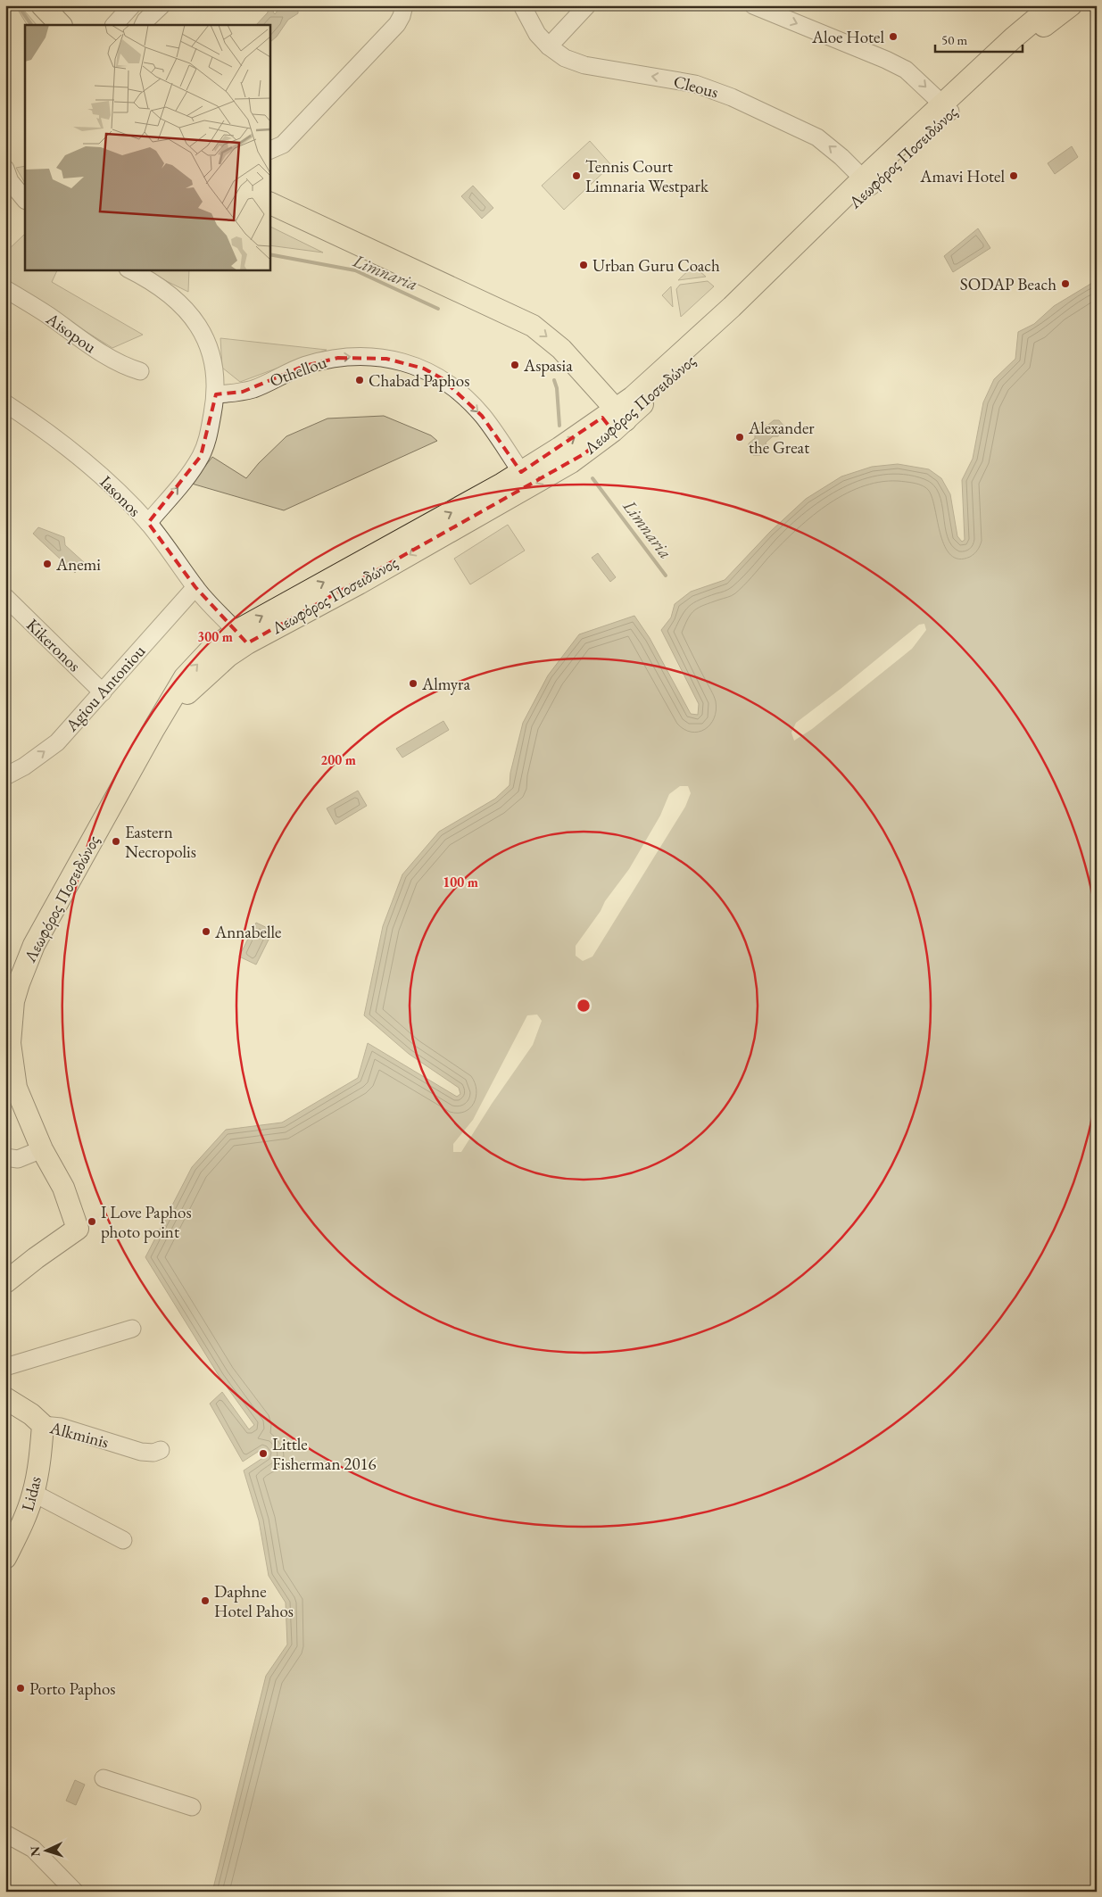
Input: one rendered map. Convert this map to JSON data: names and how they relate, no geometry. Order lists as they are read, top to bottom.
{
  "streets": {
    "main road": ["Λεωφόρος Ποσειδώνος", "Alkminis", "Lidas"],
    "street": [
      "Cleous",
      "Aisopou",
      "Othellou",
      "Iasonos",
      "Kikeronos",
      "Agiou Antoniou"
    ]
  },
  "crossings": [
    ["Cleous", "Λεωφόρος Ποσειδώνος"],
    ["Λεωφόρος Ποσειδώνος", "Othellou"],
    ["Λεωφόρος Ποσειδώνος", "Iasonos"],
    ["Iasonos", "Agiou Antoniou"],
    ["Kikeronos", "Agiou Antoniou"],
    ["Alkminis", "Lidas"]
  ],
  "one_way": ["Othellou", "Agiou Antoniou"],
  "water": ["Limnaria"],
  "places": [
    "Aloe Hotel",
    "Tennis Court Limnaria Westpark",
    "Amavi Hotel",
    "Urban Guru Coach",
    "SODAP Beach",
    "Aspasia",
    "Chabad Paphos",
    "Alexander the Great",
    "Anemi",
    "Almyra",
    "Eastern Necropolis",
    "Annabelle",
    "I Love Paphos photo point",
    "Little Fisherman 2016",
    "Daphne Hotel Pahos",
    "Porto Paphos"
  ],
  "scale_bar": "50 m",
  "north": "left",
  "rings": ["300 m", "200 m", "100 m"]
}
